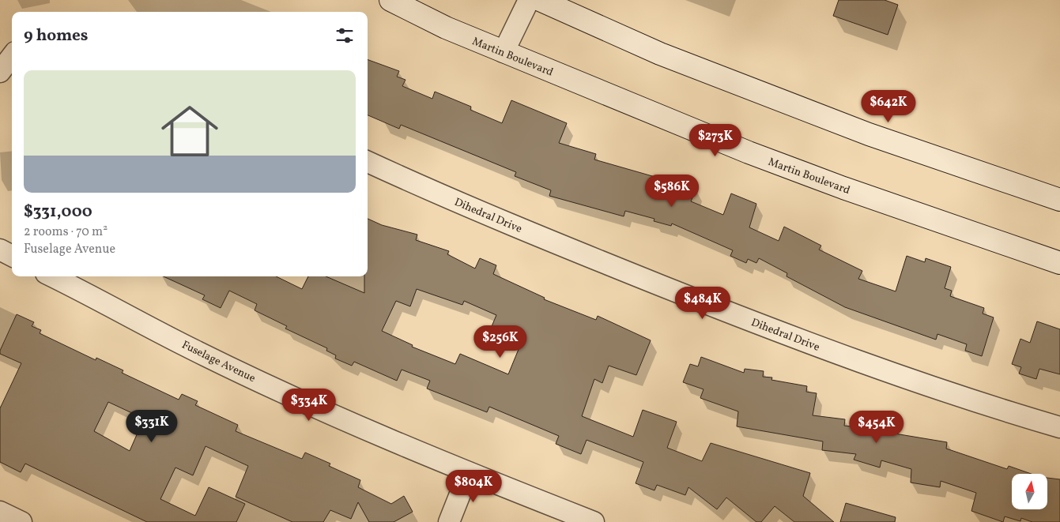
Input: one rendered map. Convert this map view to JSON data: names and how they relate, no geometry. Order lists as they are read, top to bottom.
{
  "streets": {
    "main road": ["Martin Boulevard"],
    "street": ["Dihedral Drive", "Fuselage Avenue"]
  },
  "north": "top",
  "page": {
    "heading": "9 homes",
    "list": [
      {
        "name": "$331,000",
        "note": "2 rooms · 70 m² · Fuselage Avenue"
      }
    ],
    "price": [
      "$642K",
      "$273K",
      "$586K",
      "$484K",
      "$256K",
      "$334K",
      "$331K",
      "$454K",
      "$804K"
    ]
  }
}
